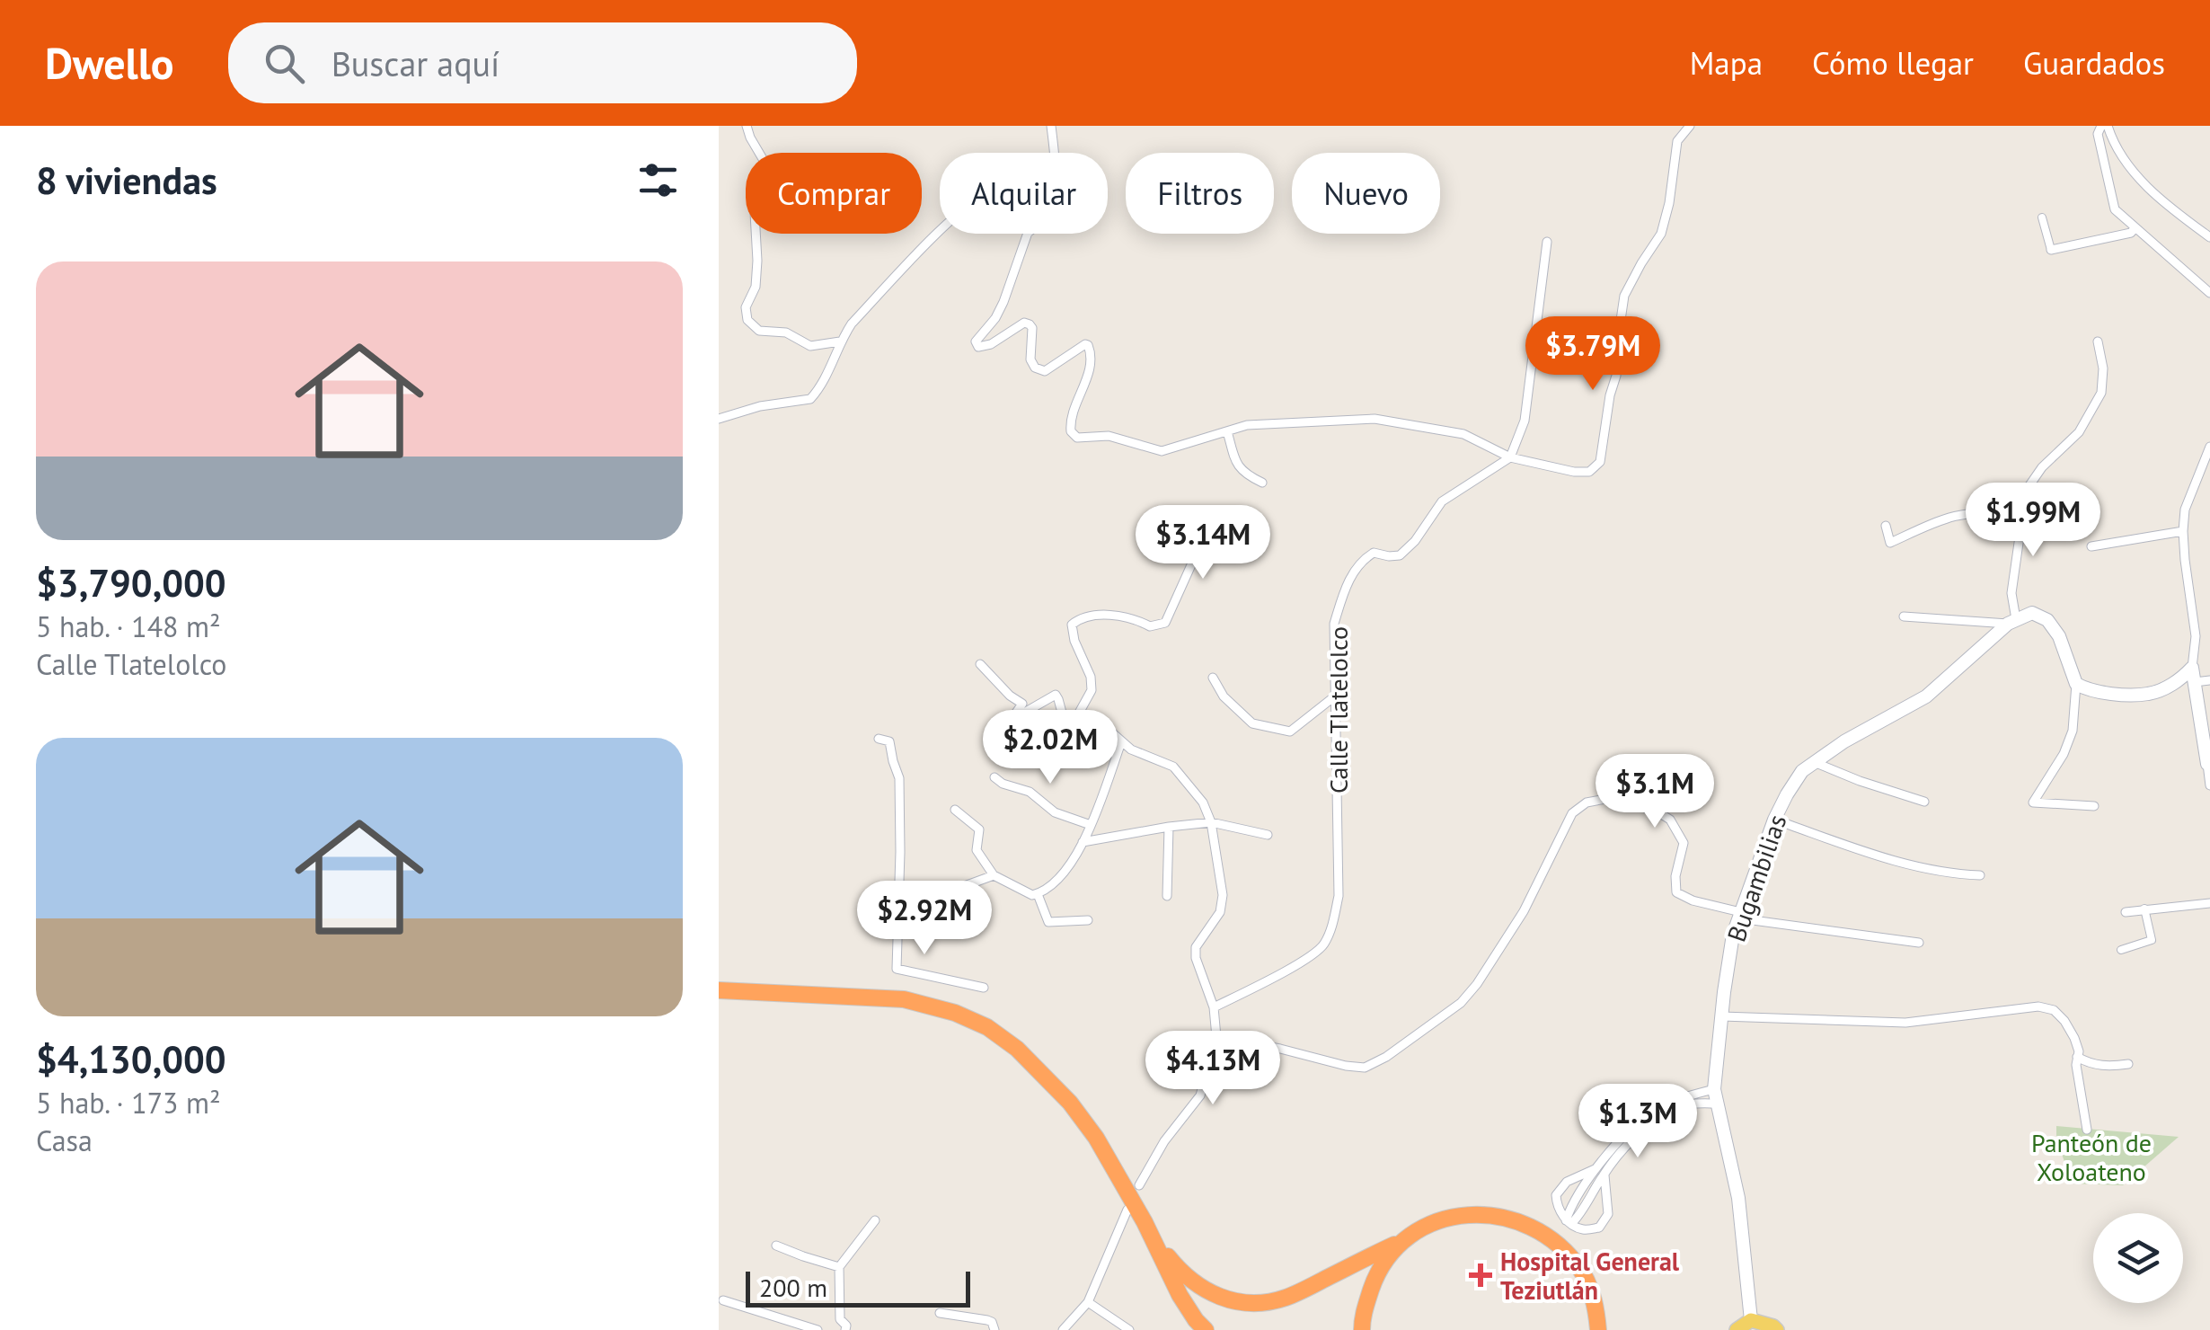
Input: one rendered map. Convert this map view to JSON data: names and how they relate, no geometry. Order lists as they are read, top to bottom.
{
  "streets": {
    "main road": ["Bugambilias"],
    "street": ["Calle Tlatelolco"]
  },
  "parks": ["Panteón de Xoloateno"],
  "places": {
    "health": ["Hospital General Teziutlán"]
  },
  "scale_bar": "200 m",
  "page": {
    "header": "Dwello",
    "search": "Buscar aquí",
    "nav": ["Mapa", "Cómo llegar", "Guardados"],
    "heading": "8 viviendas",
    "chip": [
      "Comprar",
      "Alquilar",
      "Filtros",
      "Nuevo"
    ],
    "list": [
      {
        "name": "$3,790,000",
        "note": "5 hab. · 148 m² · Calle Tlatelolco"
      },
      {
        "name": "$4,130,000",
        "note": "5 hab. · 173 m² · Casa"
      }
    ],
    "price": [
      "$3.79M",
      "$1.99M",
      "$3.14M",
      "$2.02M",
      "$3.1M",
      "$2.92M",
      "$4.13M",
      "$1.3M"
    ],
    "scale": "200 m"
  }
}
